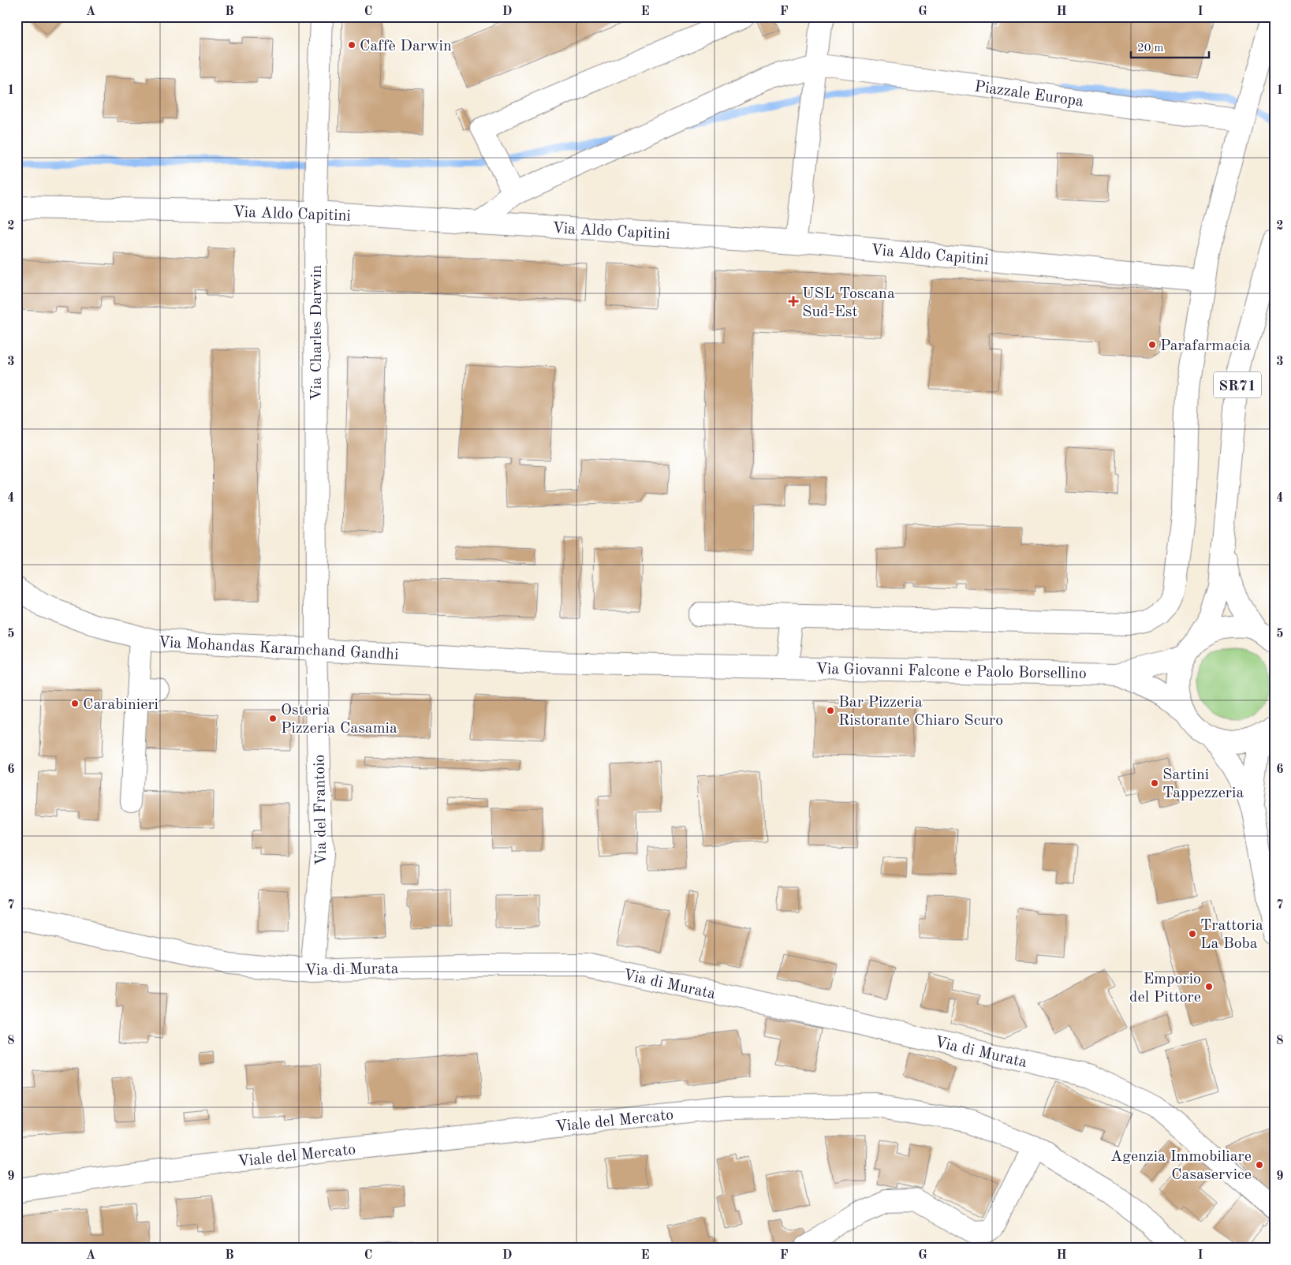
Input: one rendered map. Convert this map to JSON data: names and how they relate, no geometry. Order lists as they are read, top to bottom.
{
  "streets": {
    "street": [
      "Piazzale Europa",
      "Via Aldo Capitini",
      "Via Charles Darwin",
      "SR71",
      "Via Mohandas Karamchand Gandhi",
      "Via Giovanni Falcone e Paolo Borsellino",
      "Via del Frantoio",
      "Via di Murata",
      "Viale del Mercato"
    ]
  },
  "crossings": [
    ["Via Aldo Capitini", "Via Charles Darwin"],
    ["Via Charles Darwin", "Via Mohandas Karamchand Gandhi"],
    ["Via Charles Darwin", "Via del Frantoio"],
    ["SR71", "Via Giovanni Falcone e Paolo Borsellino"],
    ["Via Mohandas Karamchand Gandhi", "Via Giovanni Falcone e Paolo Borsellino"],
    ["Via Mohandas Karamchand Gandhi", "Via del Frantoio"],
    ["Via del Frantoio", "Via di Murata"]
  ],
  "places": {
    "other": [
      "Caffè Darwin",
      "Parafarmacia",
      "Carabinieri",
      "Bar Pizzeria Ristorante Chiaro Scuro",
      "Osteria Pizzeria Casamia",
      "Sartini Tappezzeria",
      "Trattoria La Boba",
      "Emporio del Pittore",
      "Agenzia Immobiliare Casaservice"
    ],
    "health": ["USL Toscana Sud-Est"]
  },
  "scale_bar": "20 m",
  "grid": {
    "columns": [
      "A",
      "B",
      "C",
      "D",
      "E",
      "F",
      "G",
      "H",
      "I"
    ],
    "rows": [
      "1",
      "2",
      "3",
      "4",
      "5",
      "6",
      "7",
      "8",
      "9"
    ]
  }
}
